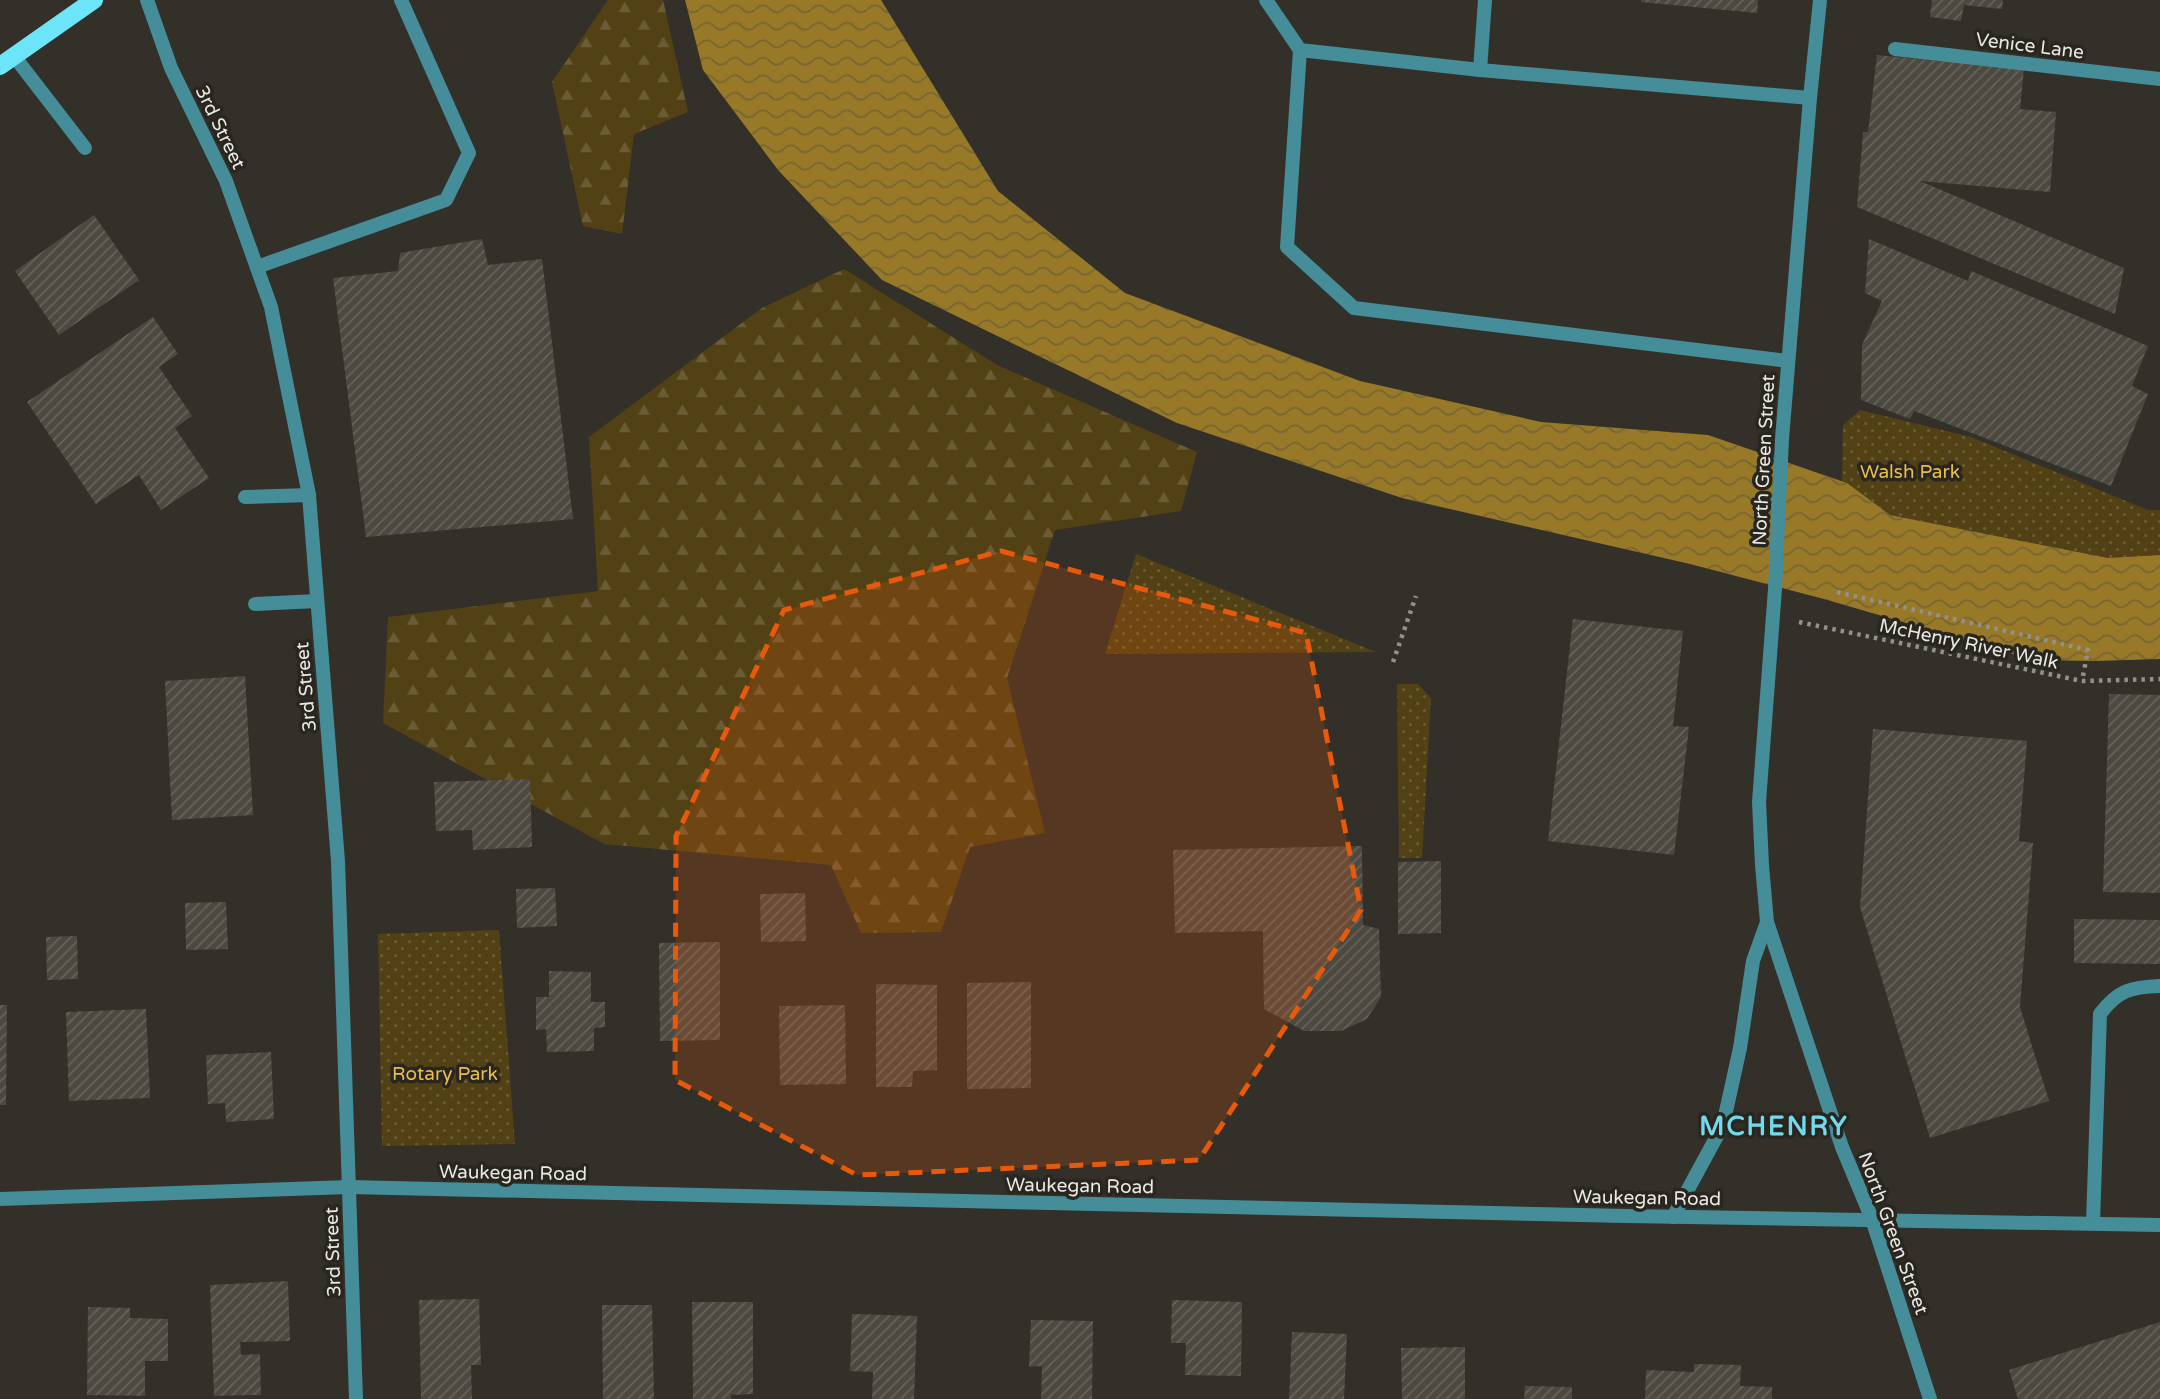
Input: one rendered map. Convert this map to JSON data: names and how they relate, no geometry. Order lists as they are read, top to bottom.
{
  "streets": {
    "street": [
      "Venice Lane",
      "3rd Street",
      "North Green Street",
      "Waukegan Road"
    ],
    "path": ["McHenry River Walk"]
  },
  "crossings": [
    ["3rd Street", "Waukegan Road"],
    ["North Green Street", "McHenry River Walk"],
    ["North Green Street", "Waukegan Road"]
  ],
  "districts": ["MCHENRY"],
  "parks": ["Walsh Park", "Rotary Park"]
}
